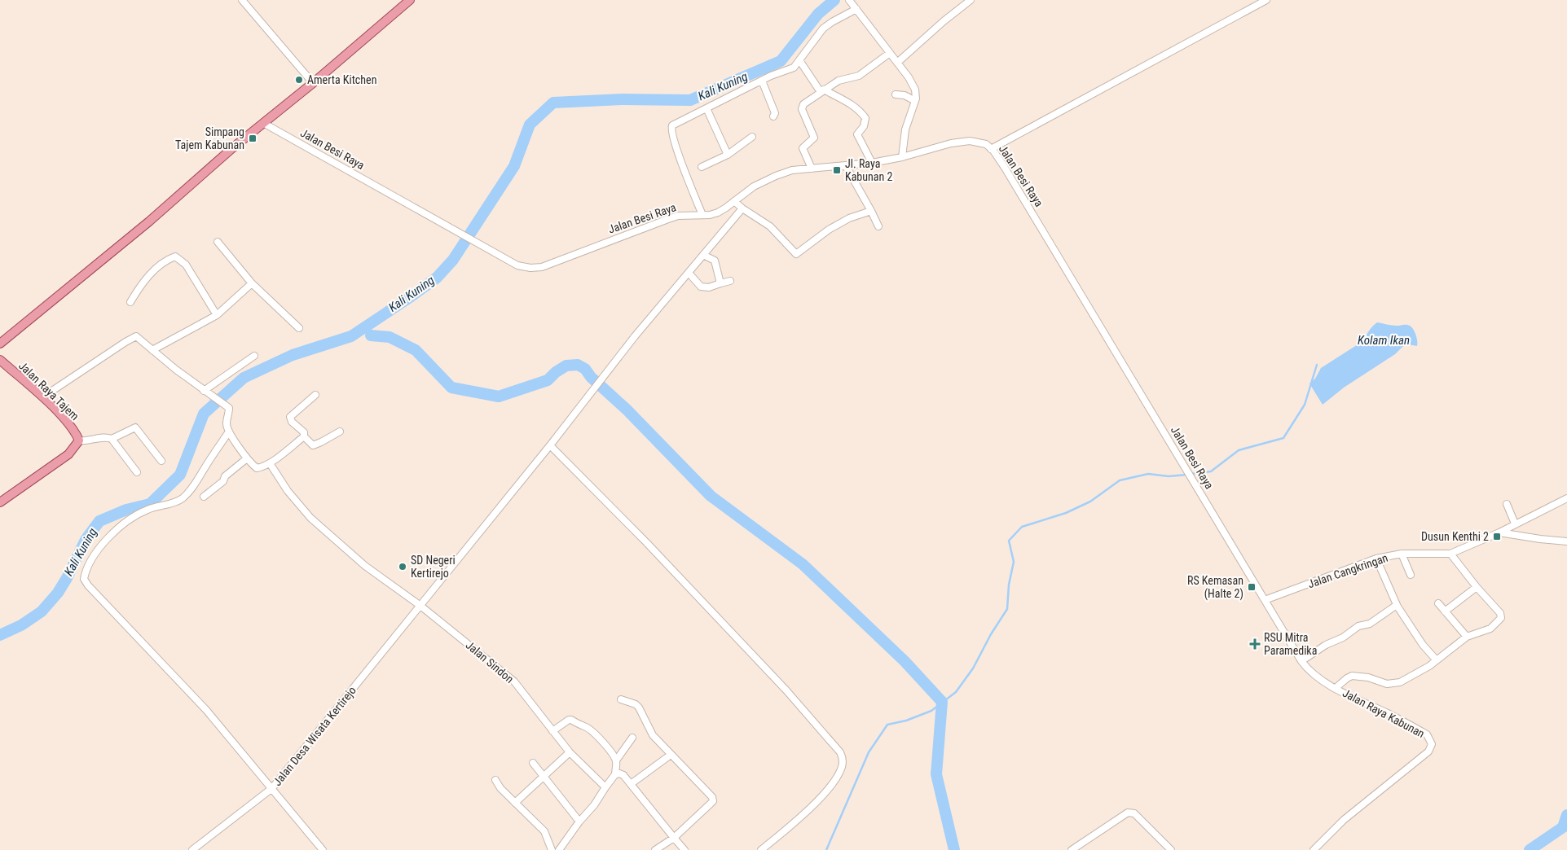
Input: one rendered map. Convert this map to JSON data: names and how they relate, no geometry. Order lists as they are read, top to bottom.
{
  "streets": {
    "main road": ["Jalan Raya Tajem"],
    "street": [
      "Jalan Besi Raya",
      "Jalan Cangkringan",
      "Jalan Sindon",
      "Jalan Raya Kabunan",
      "Jalan Desa Wisata Kertirejo"
    ]
  },
  "crossings": [
    ["Jalan Besi Raya", "Jalan Cangkringan"],
    ["Jalan Besi Raya", "Jalan Raya Kabunan"],
    ["Jalan Cangkringan", "Jalan Raya Kabunan"],
    ["Jalan Sindon", "Jalan Desa Wisata Kertirejo"]
  ],
  "water": ["Kali Kuning", "Kolam Ikan"],
  "places": {
    "other": ["Amerta Kitchen", "SD Negeri Kertirejo"],
    "transit": [
      "Simpang Tajem Kabunan",
      "Jl. Raya Kabunan 2",
      "Dusun Kenthi 2",
      "RS Kemasan (Halte 2)"
    ],
    "health": ["RSU Mitra Paramedika"]
  }
}
